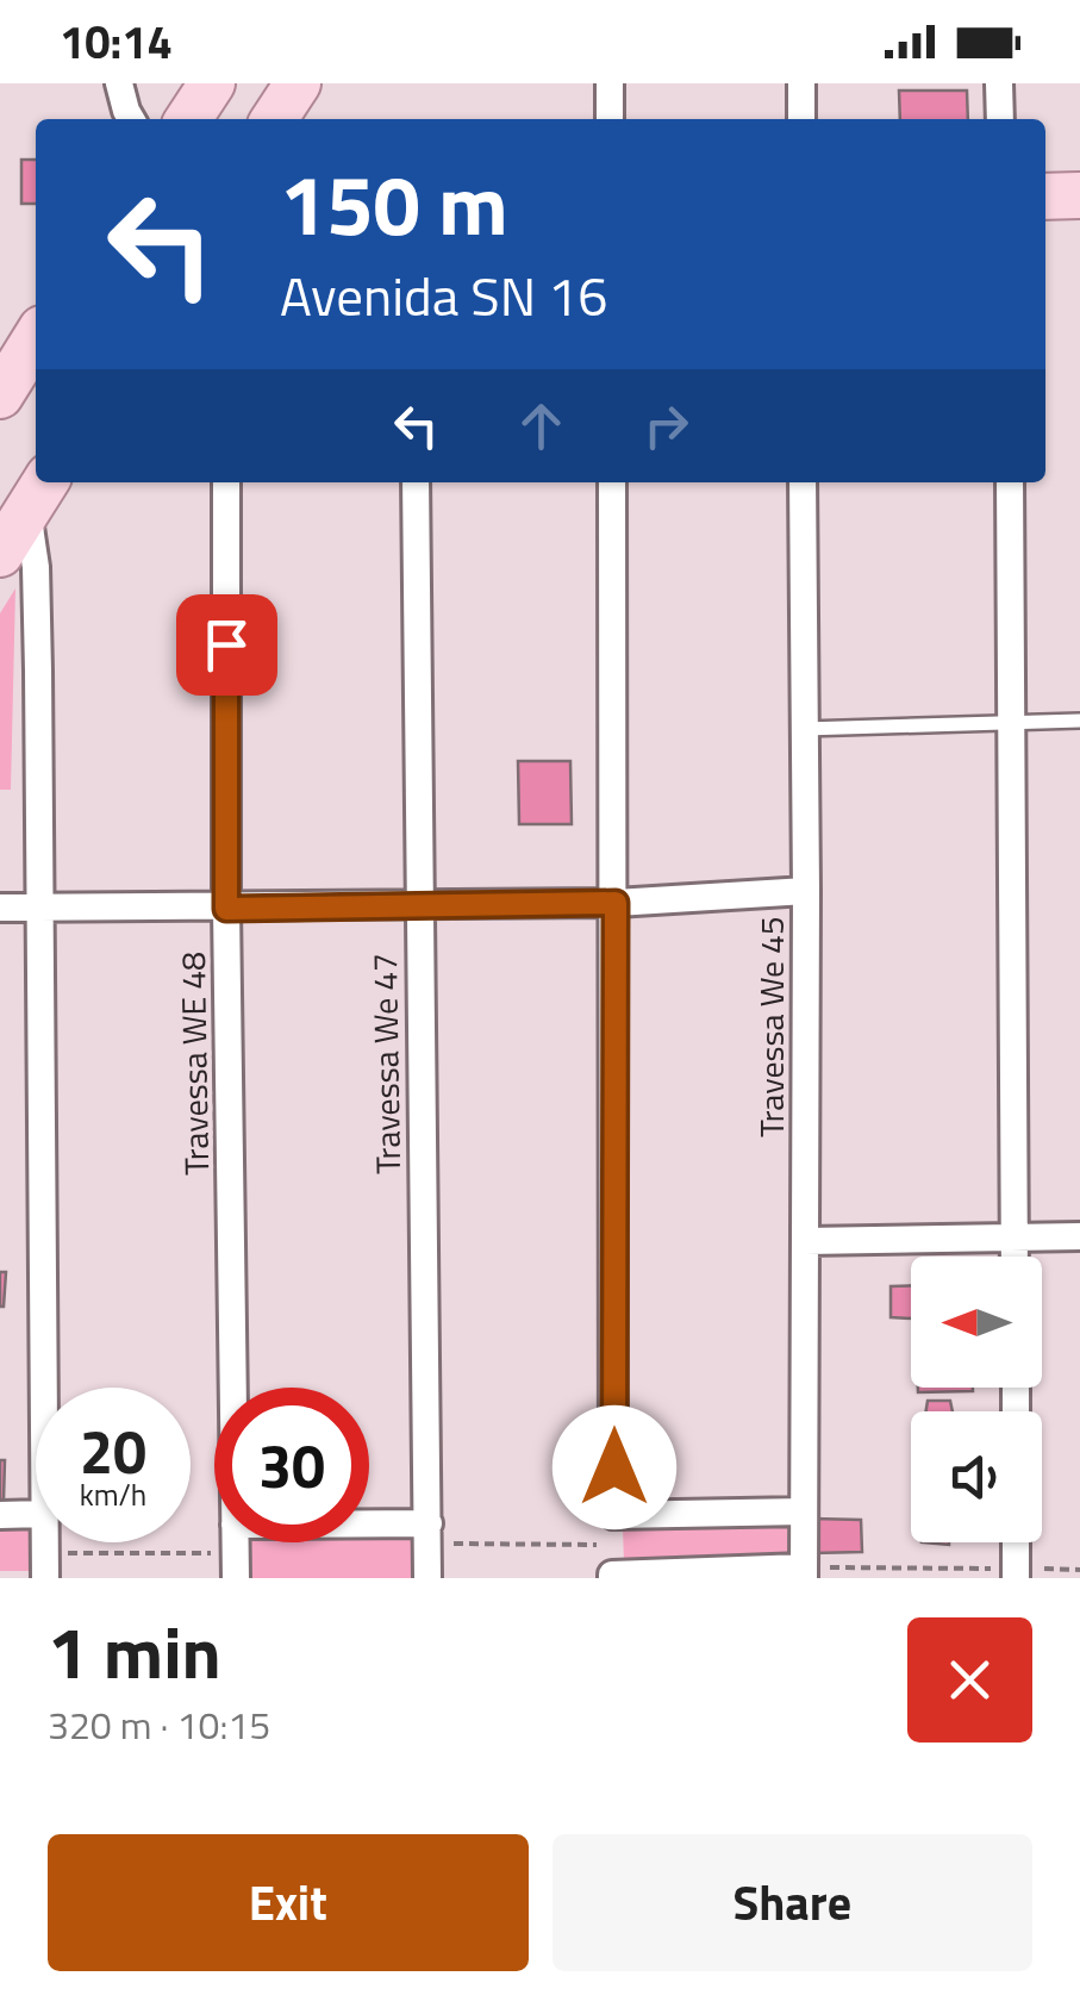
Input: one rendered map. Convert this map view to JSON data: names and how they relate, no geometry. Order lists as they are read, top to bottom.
{
  "streets": {
    "street": ["Travessa We 45", "Travessa WE 48", "Travessa We 47"]
  },
  "north": "left",
  "page": {
    "status": "10:14",
    "turn": ["150 m", "Avenida SN 16"],
    "speed": "20 km/h",
    "limit": "30",
    "heading": ["1 min", "320 m · 10:15"],
    "buttons": ["Exit", "Share"]
  }
}
